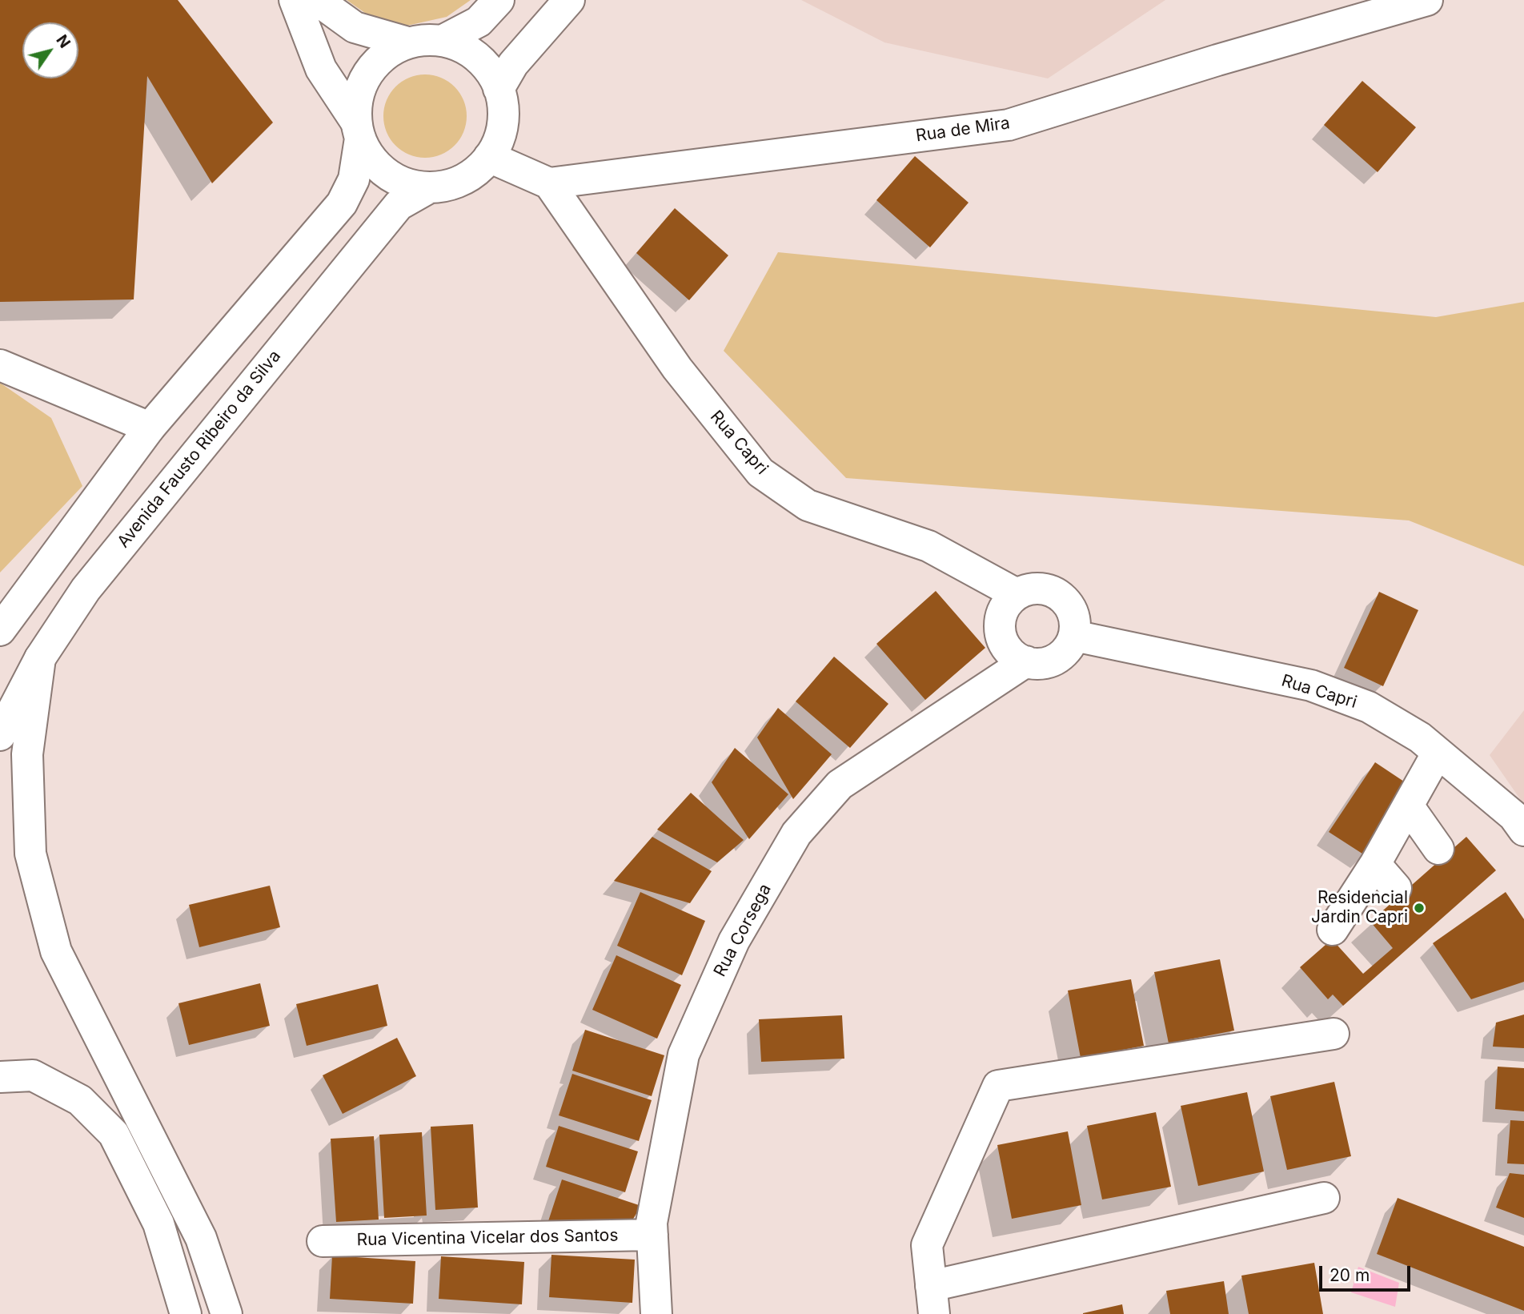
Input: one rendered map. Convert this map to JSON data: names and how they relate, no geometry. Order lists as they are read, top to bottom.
{
  "streets": {
    "main road": [
      "Rua de Mira",
      "Rua Capri",
      "Avenida Fausto Ribeiro da Silva",
      "Rua Corsega",
      "Rua Vicentina Vicelar dos Santos"
    ]
  },
  "crossings": [
    ["Rua de Mira", "Rua Capri"],
    ["Rua Capri", "Rua Corsega"],
    ["Rua Corsega", "Rua Vicentina Vicelar dos Santos"]
  ],
  "places": ["Residencial Jardin Capri"],
  "scale_bar": "20 m",
  "north": "top right"
}
